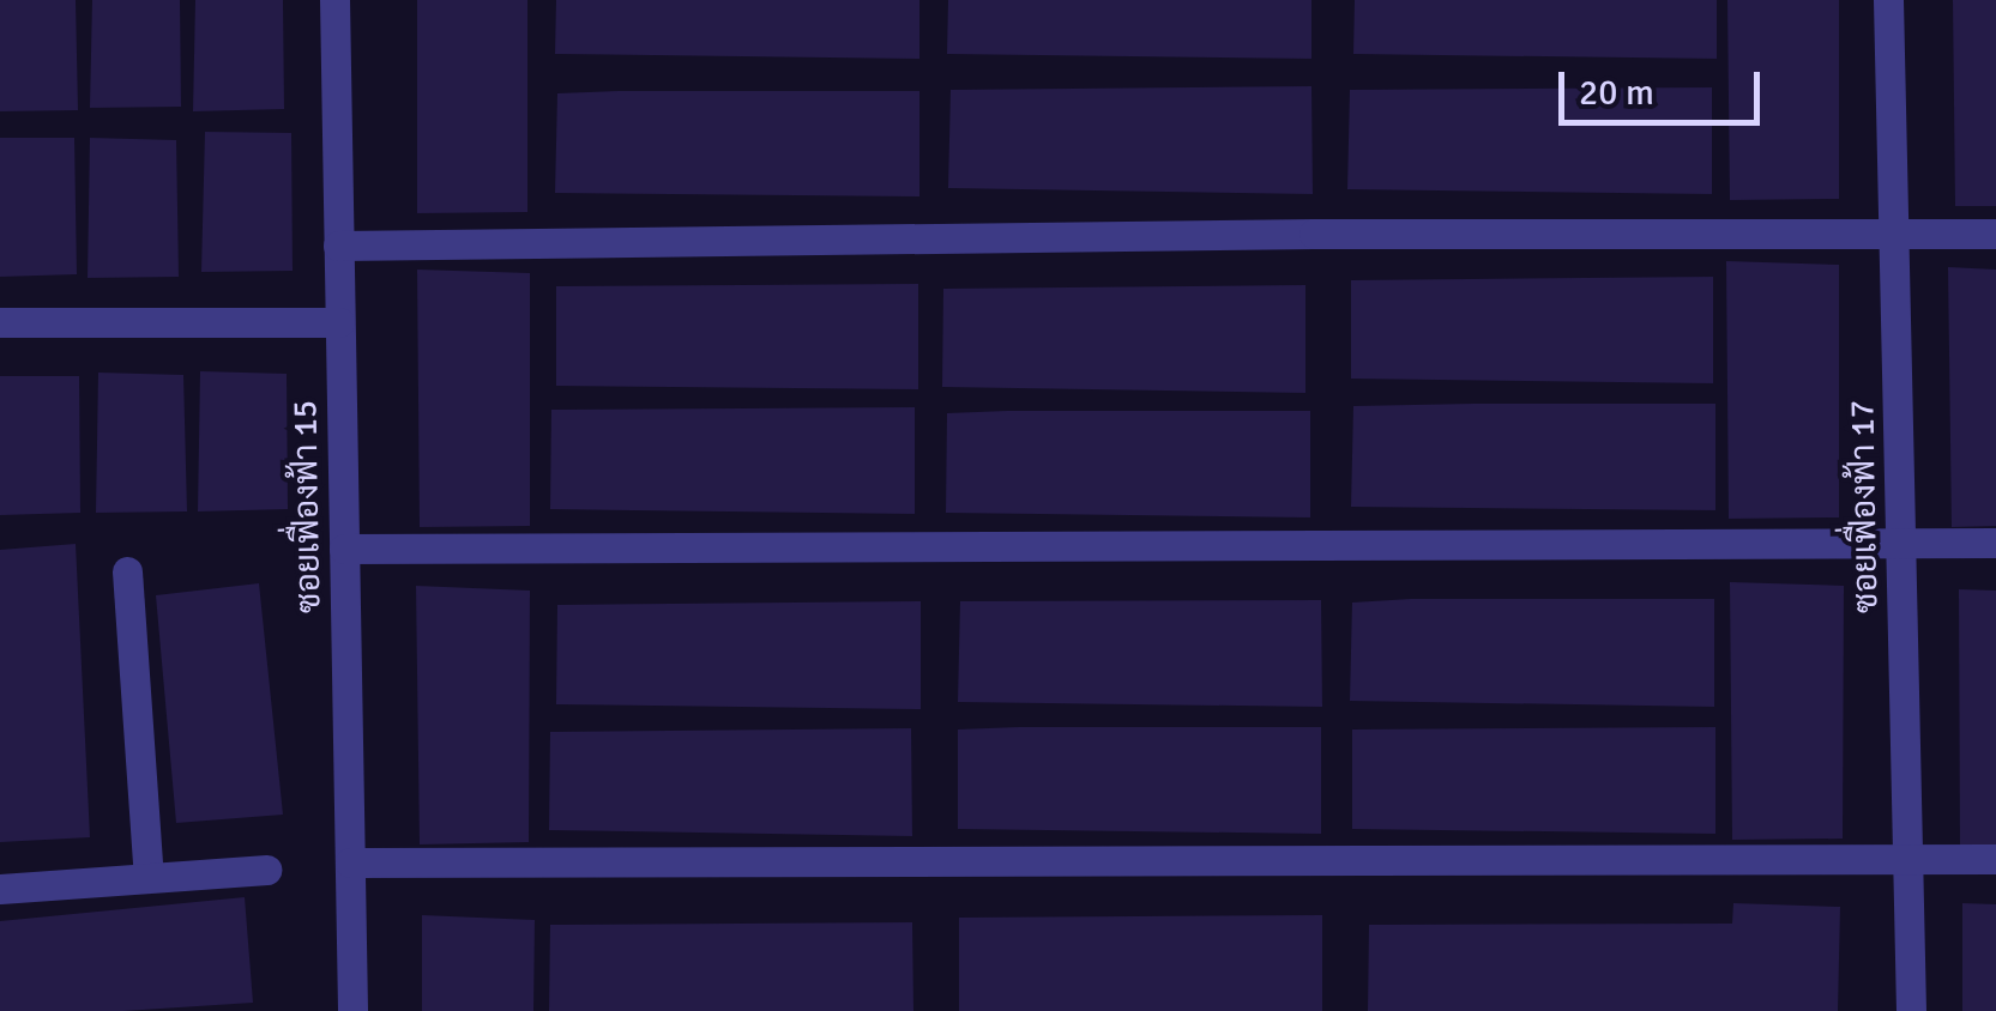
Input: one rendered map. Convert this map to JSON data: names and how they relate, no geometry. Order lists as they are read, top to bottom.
{
  "streets": {
    "street": ["ซอยเฟื่องฟ้า 15", "ซอยเฟื่องฟ้า 17"]
  },
  "scale_bar": "20 m"
}
